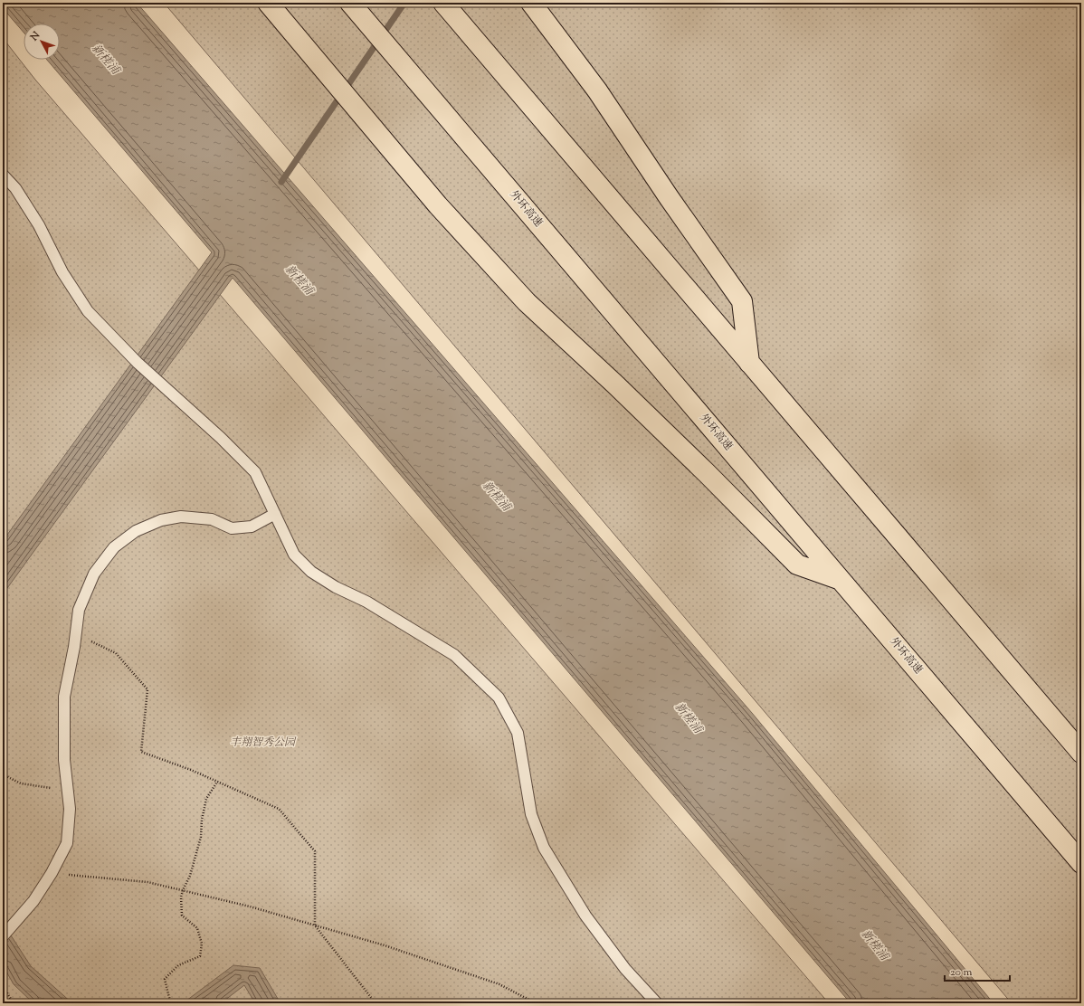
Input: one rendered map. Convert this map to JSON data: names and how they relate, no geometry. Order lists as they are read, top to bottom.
{
  "streets": {
    "highway": ["外环高速"]
  },
  "water": ["新槎浦"],
  "parks": ["丰翔智秀公园"],
  "scale_bar": "20 m",
  "north": "top left"
}
